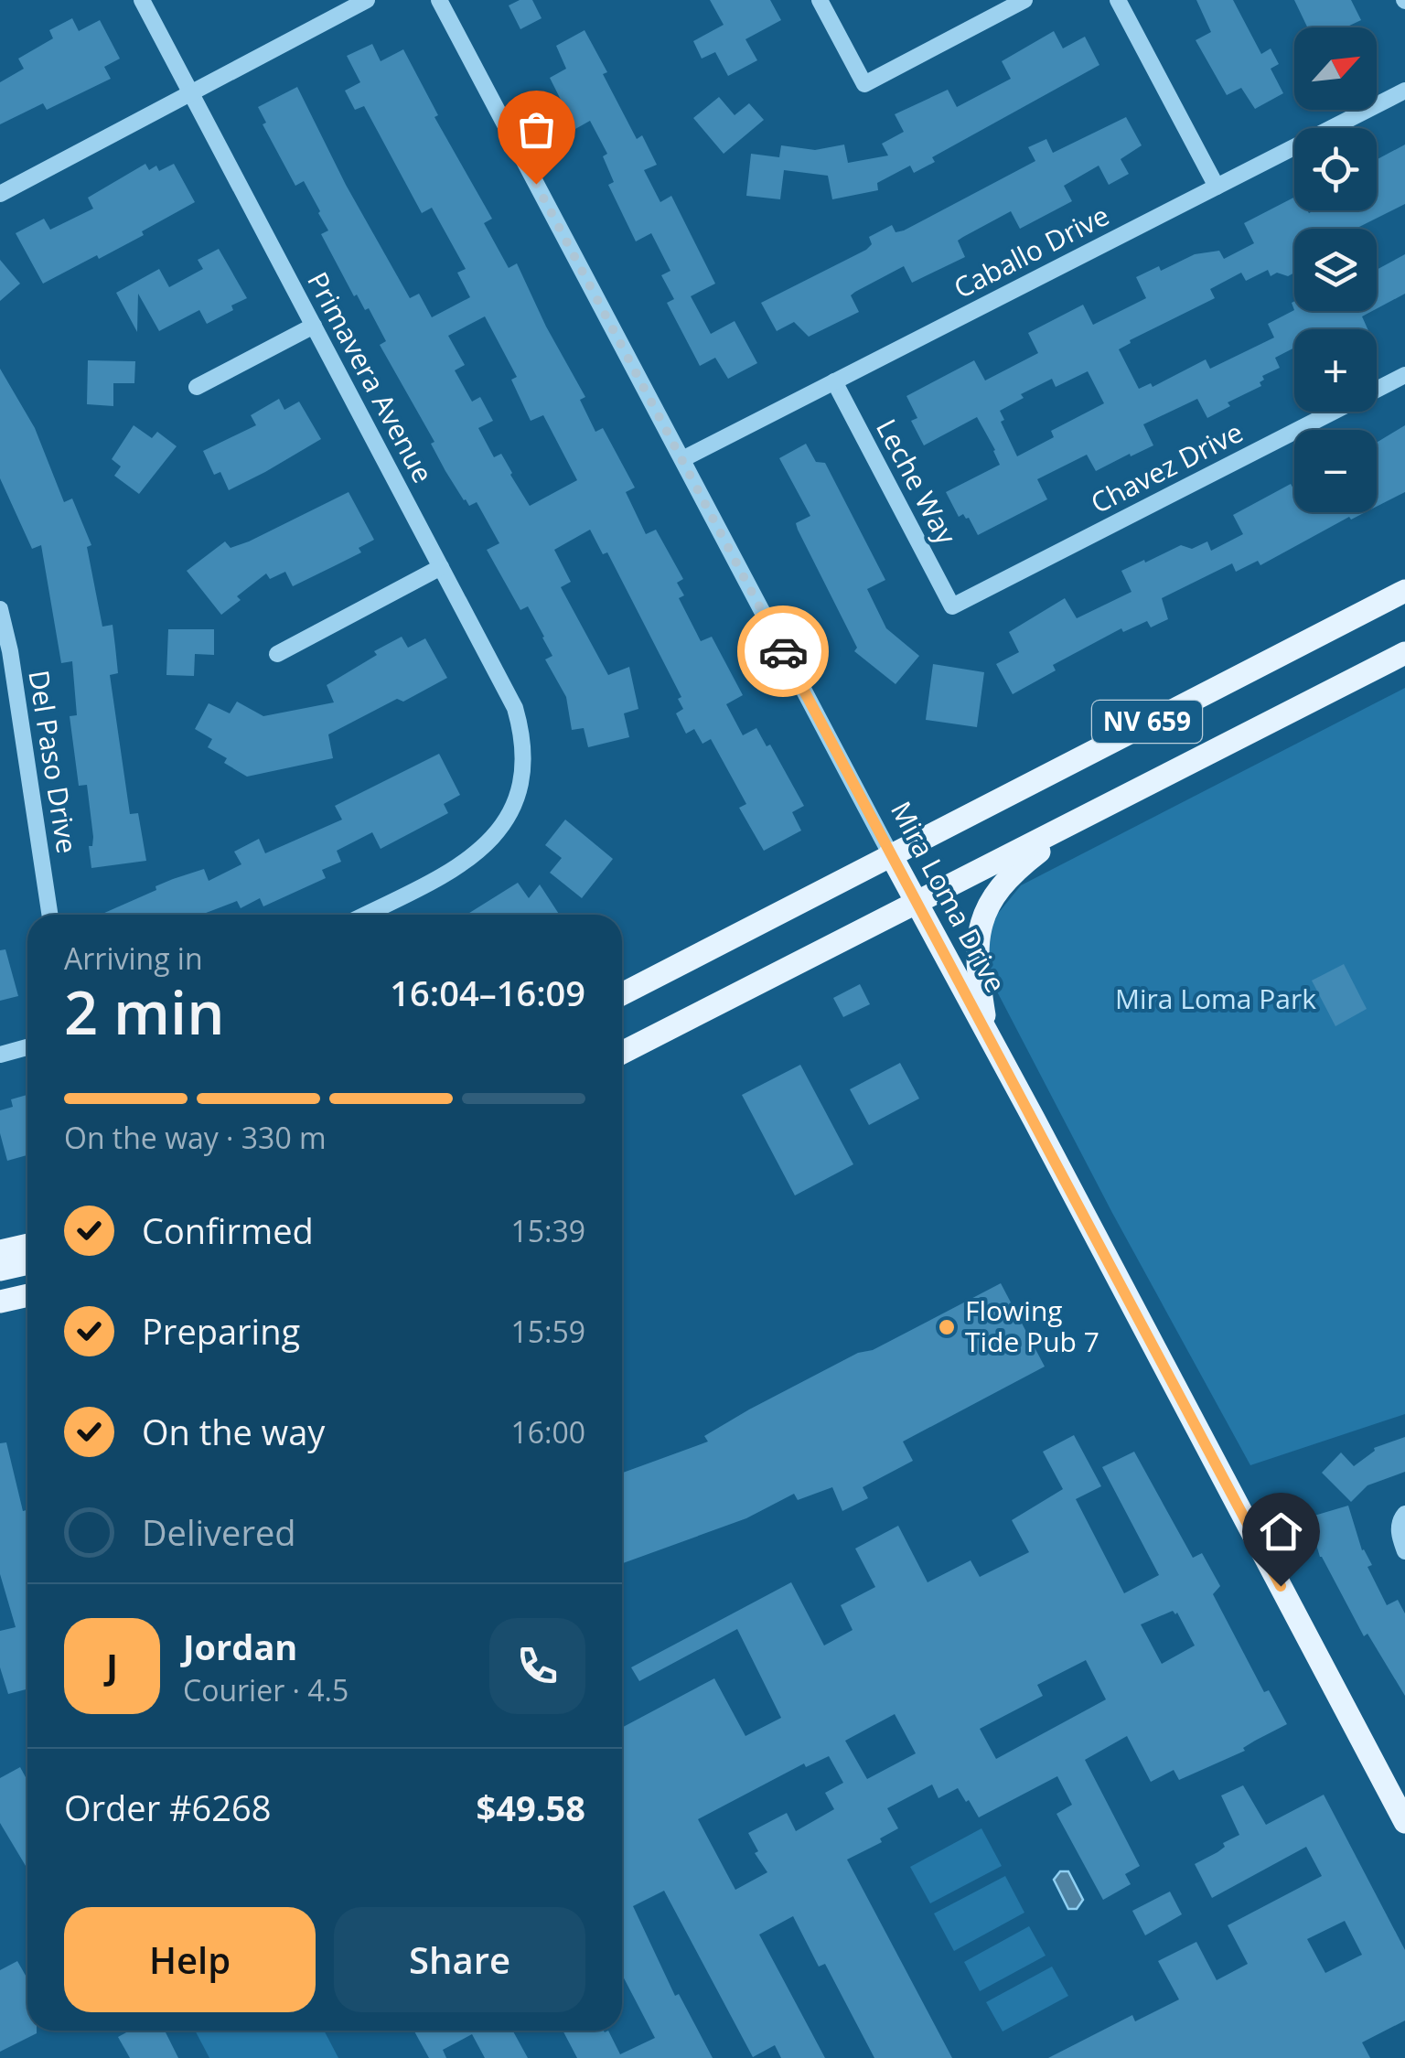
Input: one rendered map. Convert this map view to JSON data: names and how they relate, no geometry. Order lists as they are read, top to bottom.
{
  "streets": {
    "main road": ["NV 659", "Mira Loma Drive"],
    "street": [
      "Caballo Drive",
      "Primavera Avenue",
      "Chavez Drive",
      "Leche Way",
      "Del Paso Drive"
    ]
  },
  "crossings": [
    ["Caballo Drive", "Leche Way"],
    ["Caballo Drive", "Mira Loma Drive"],
    ["Chavez Drive", "Leche Way"],
    ["NV 659", "Mira Loma Drive"]
  ],
  "parks": ["Mira Loma Park"],
  "places": ["Flowing Tide Pub 7"],
  "north": "top right",
  "page": {
    "map_buttons": ["+", "−"],
    "heading": ["2 min", "Arriving in", "16:04–16:09"],
    "panel": [
      "Jordan",
      "Courier · 4.5",
      "Order #6268",
      "$49.58"
    ],
    "bar": "On the way · 330 m",
    "list": [
      ["Confirmed", "15:39"],
      ["Preparing", "15:59"],
      ["On the way", "16:00"],
      "Delivered"
    ],
    "round": "J",
    "buttons": ["Help", "Share"]
  }
}
